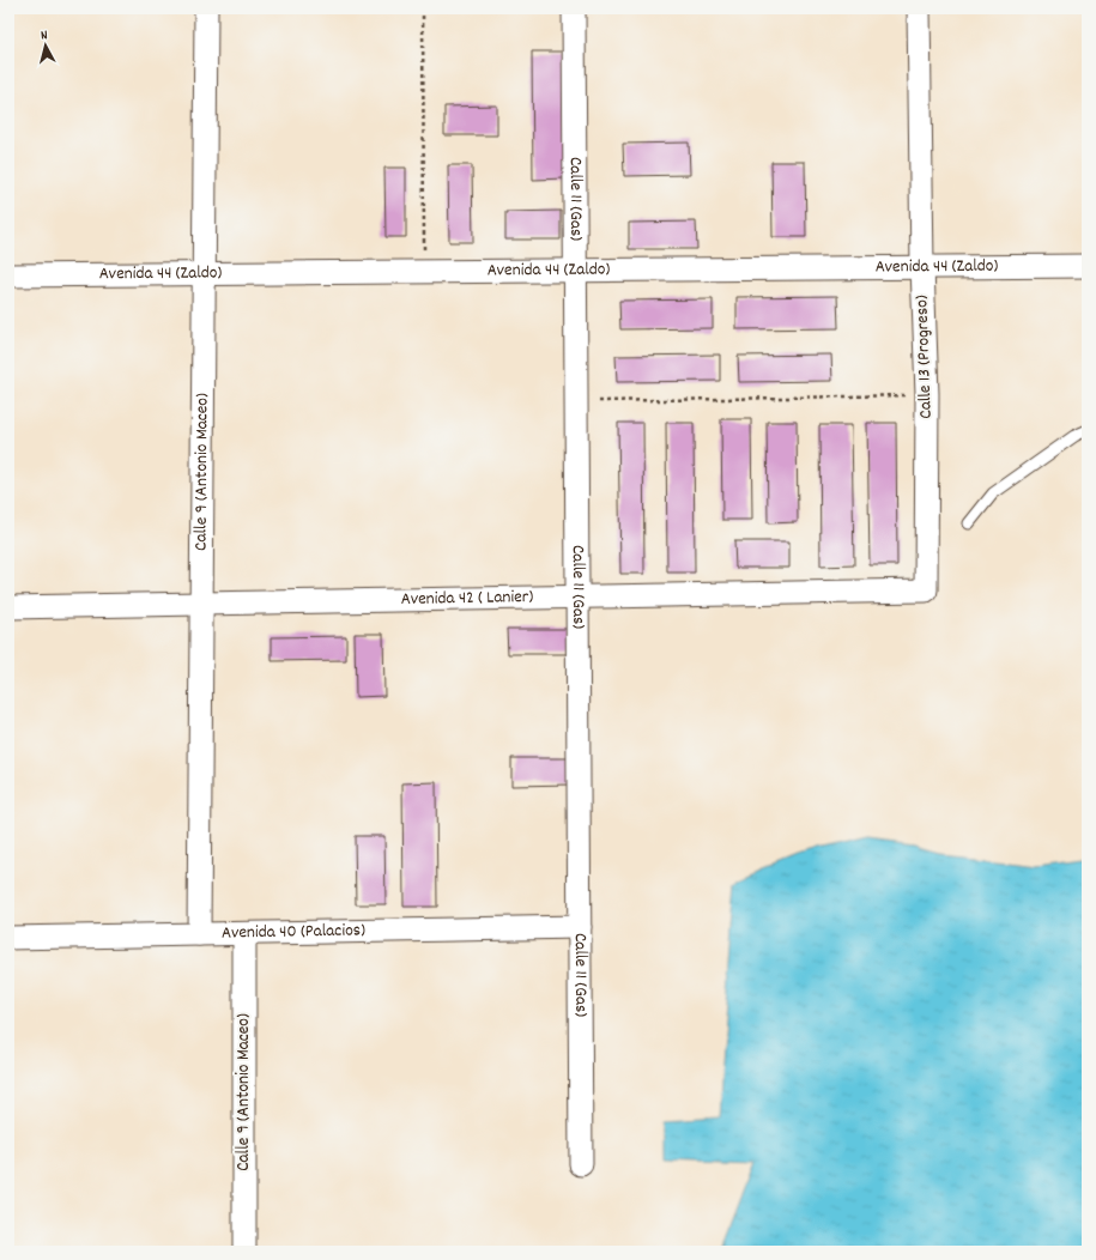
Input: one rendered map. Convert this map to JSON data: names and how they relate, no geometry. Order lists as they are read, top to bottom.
{
  "streets": {
    "street": [
      "Calle 11 (Gas)",
      "Avenida 44 (Zaldo)",
      "Calle 13 (Progreso)",
      "Calle 9 (Antonio Maceo)",
      "Avenida 42 ( Lanier)",
      "Avenida 40 (Palacios)"
    ]
  },
  "crossings": [
    ["Calle 11 (Gas)", "Avenida 44 (Zaldo)"],
    ["Calle 11 (Gas)", "Avenida 42 ( Lanier)"],
    ["Calle 11 (Gas)", "Avenida 40 (Palacios)"],
    ["Avenida 44 (Zaldo)", "Calle 13 (Progreso)"],
    ["Avenida 44 (Zaldo)", "Calle 9 (Antonio Maceo)"],
    ["Calle 13 (Progreso)", "Avenida 42 ( Lanier)"],
    ["Calle 9 (Antonio Maceo)", "Avenida 42 ( Lanier)"],
    ["Calle 9 (Antonio Maceo)", "Avenida 40 (Palacios)"]
  ],
  "north": "top"
}
